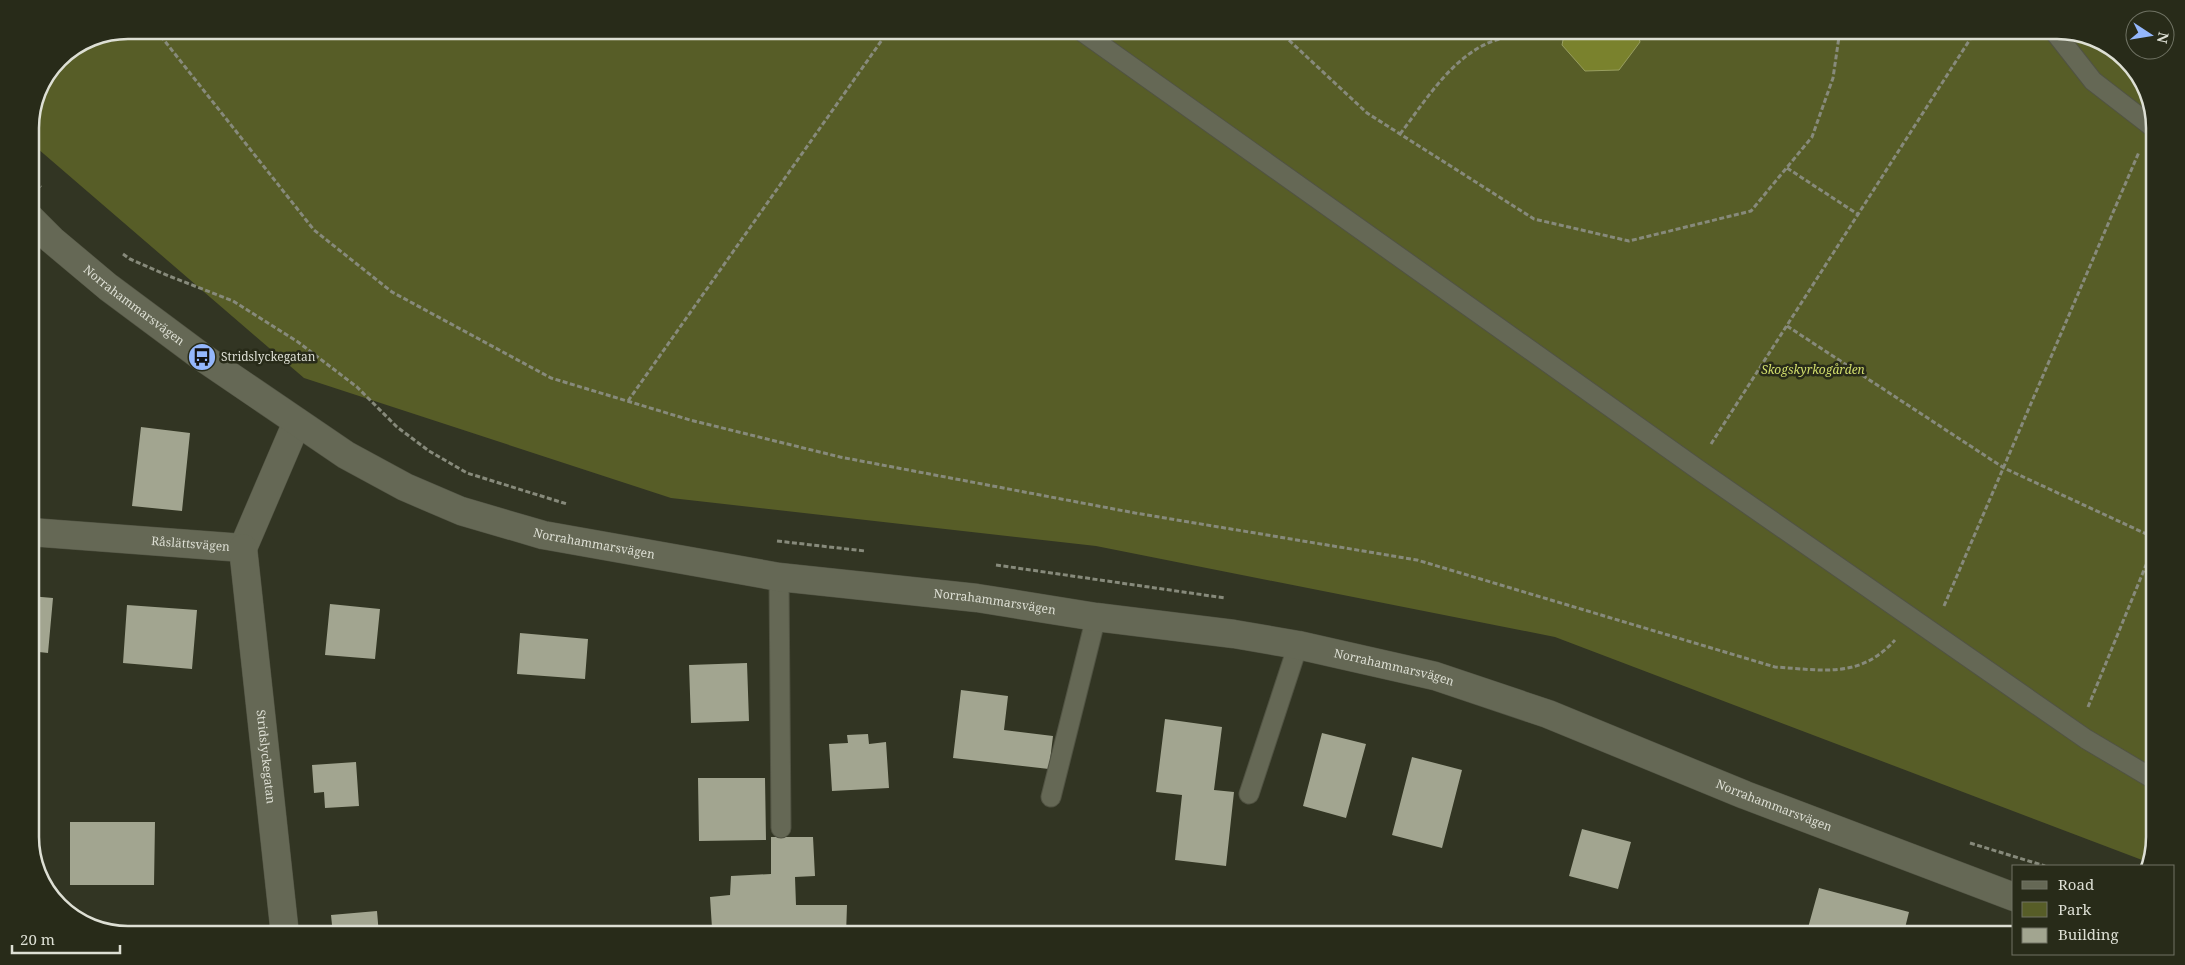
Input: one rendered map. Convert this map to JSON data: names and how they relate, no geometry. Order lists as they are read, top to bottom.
{
  "streets": {
    "street": ["Norrahammarsvägen", "Råslättsvägen", "Stridslyckegatan"]
  },
  "crossings": [
    ["Norrahammarsvägen", "Råslättsvägen"],
    ["Råslättsvägen", "Stridslyckegatan"]
  ],
  "parks": ["Skogskyrkogården"],
  "places": {
    "bus stop": ["Stridslyckegatan"]
  },
  "legend": ["Road", "Park", "Building"],
  "scale_bar": "20 m",
  "north": "right"
}
